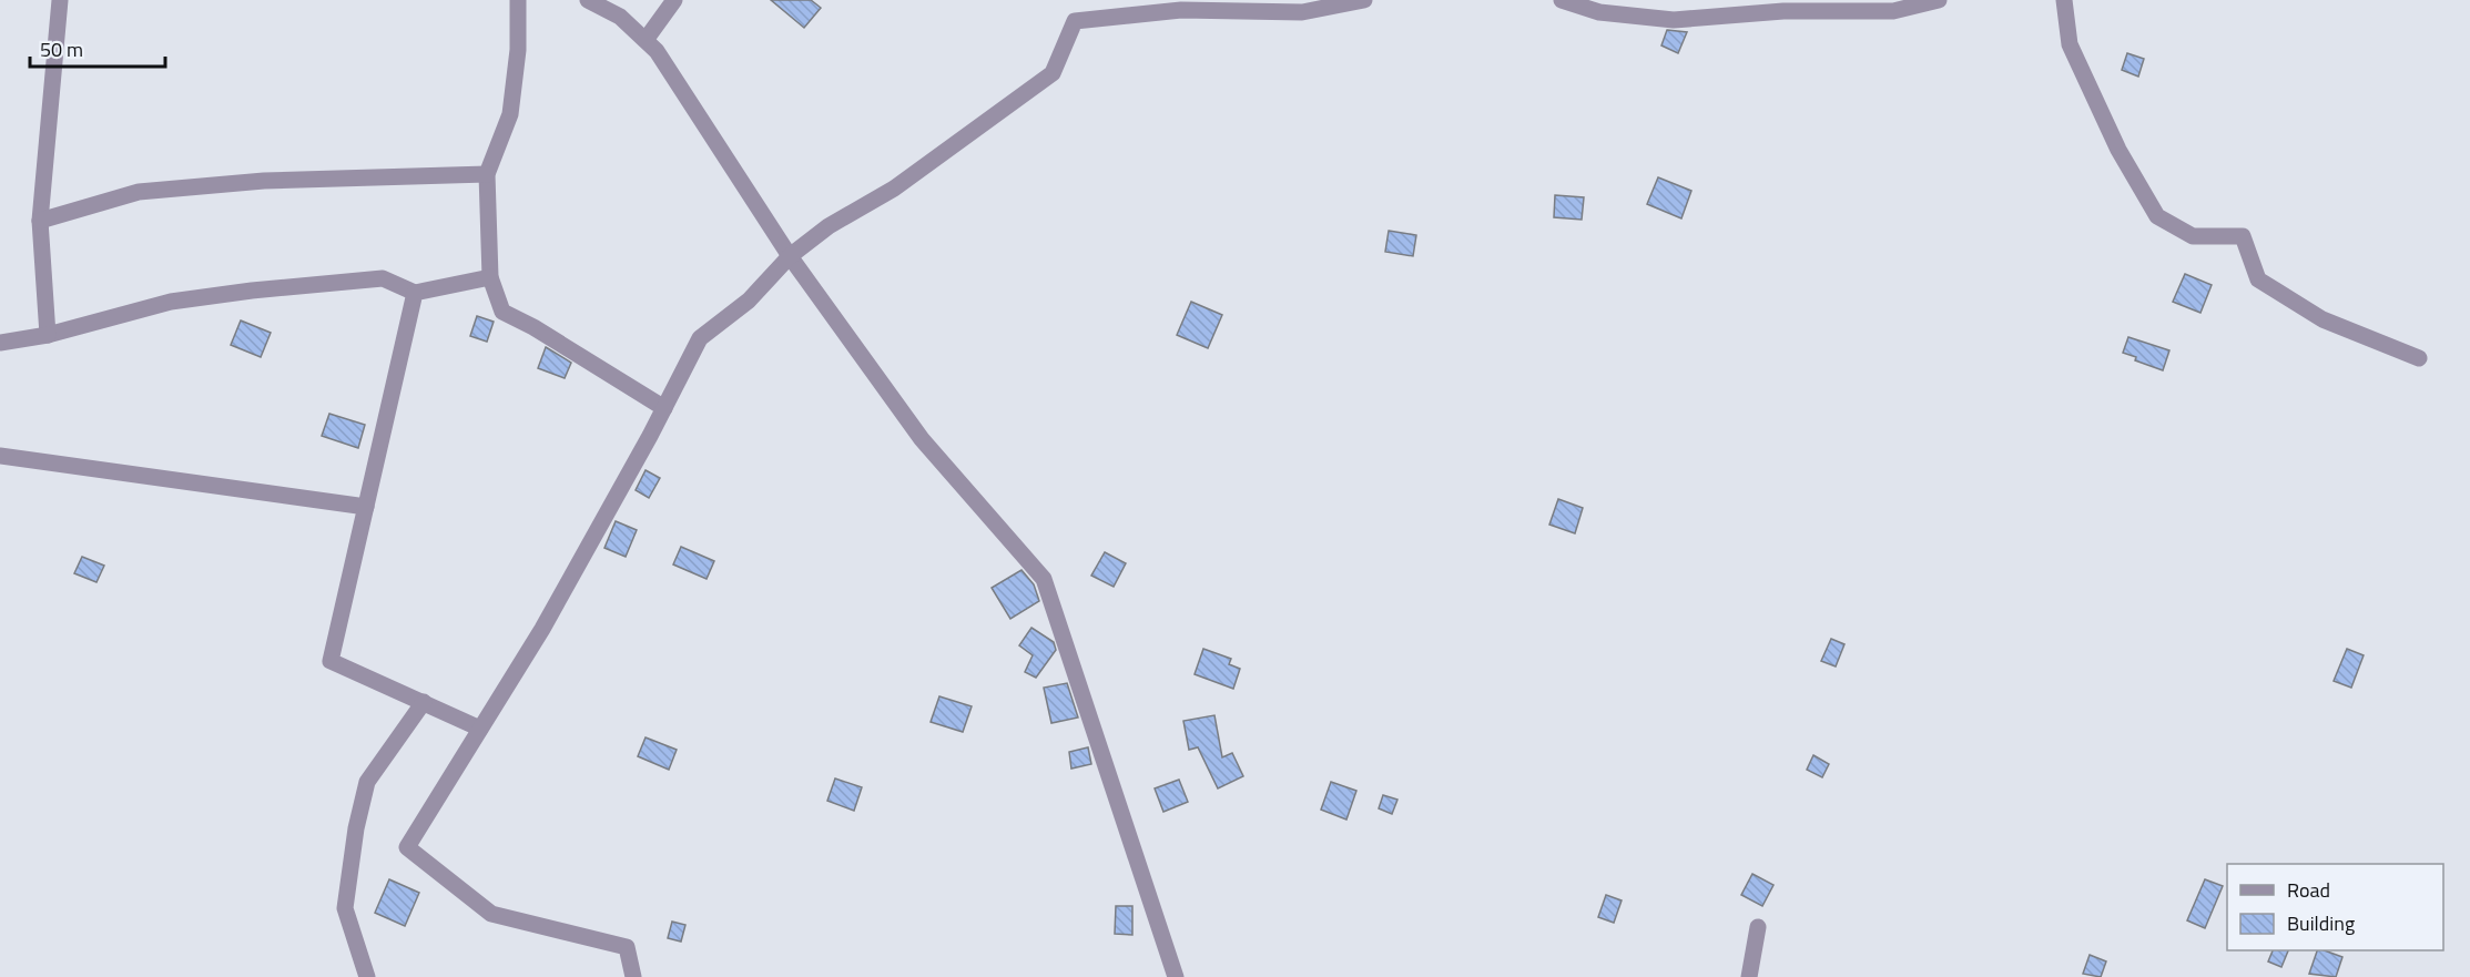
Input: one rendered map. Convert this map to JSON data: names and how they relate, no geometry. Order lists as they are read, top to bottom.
{
  "legend": ["Road", "Building"],
  "scale_bar": "50 m"
}
